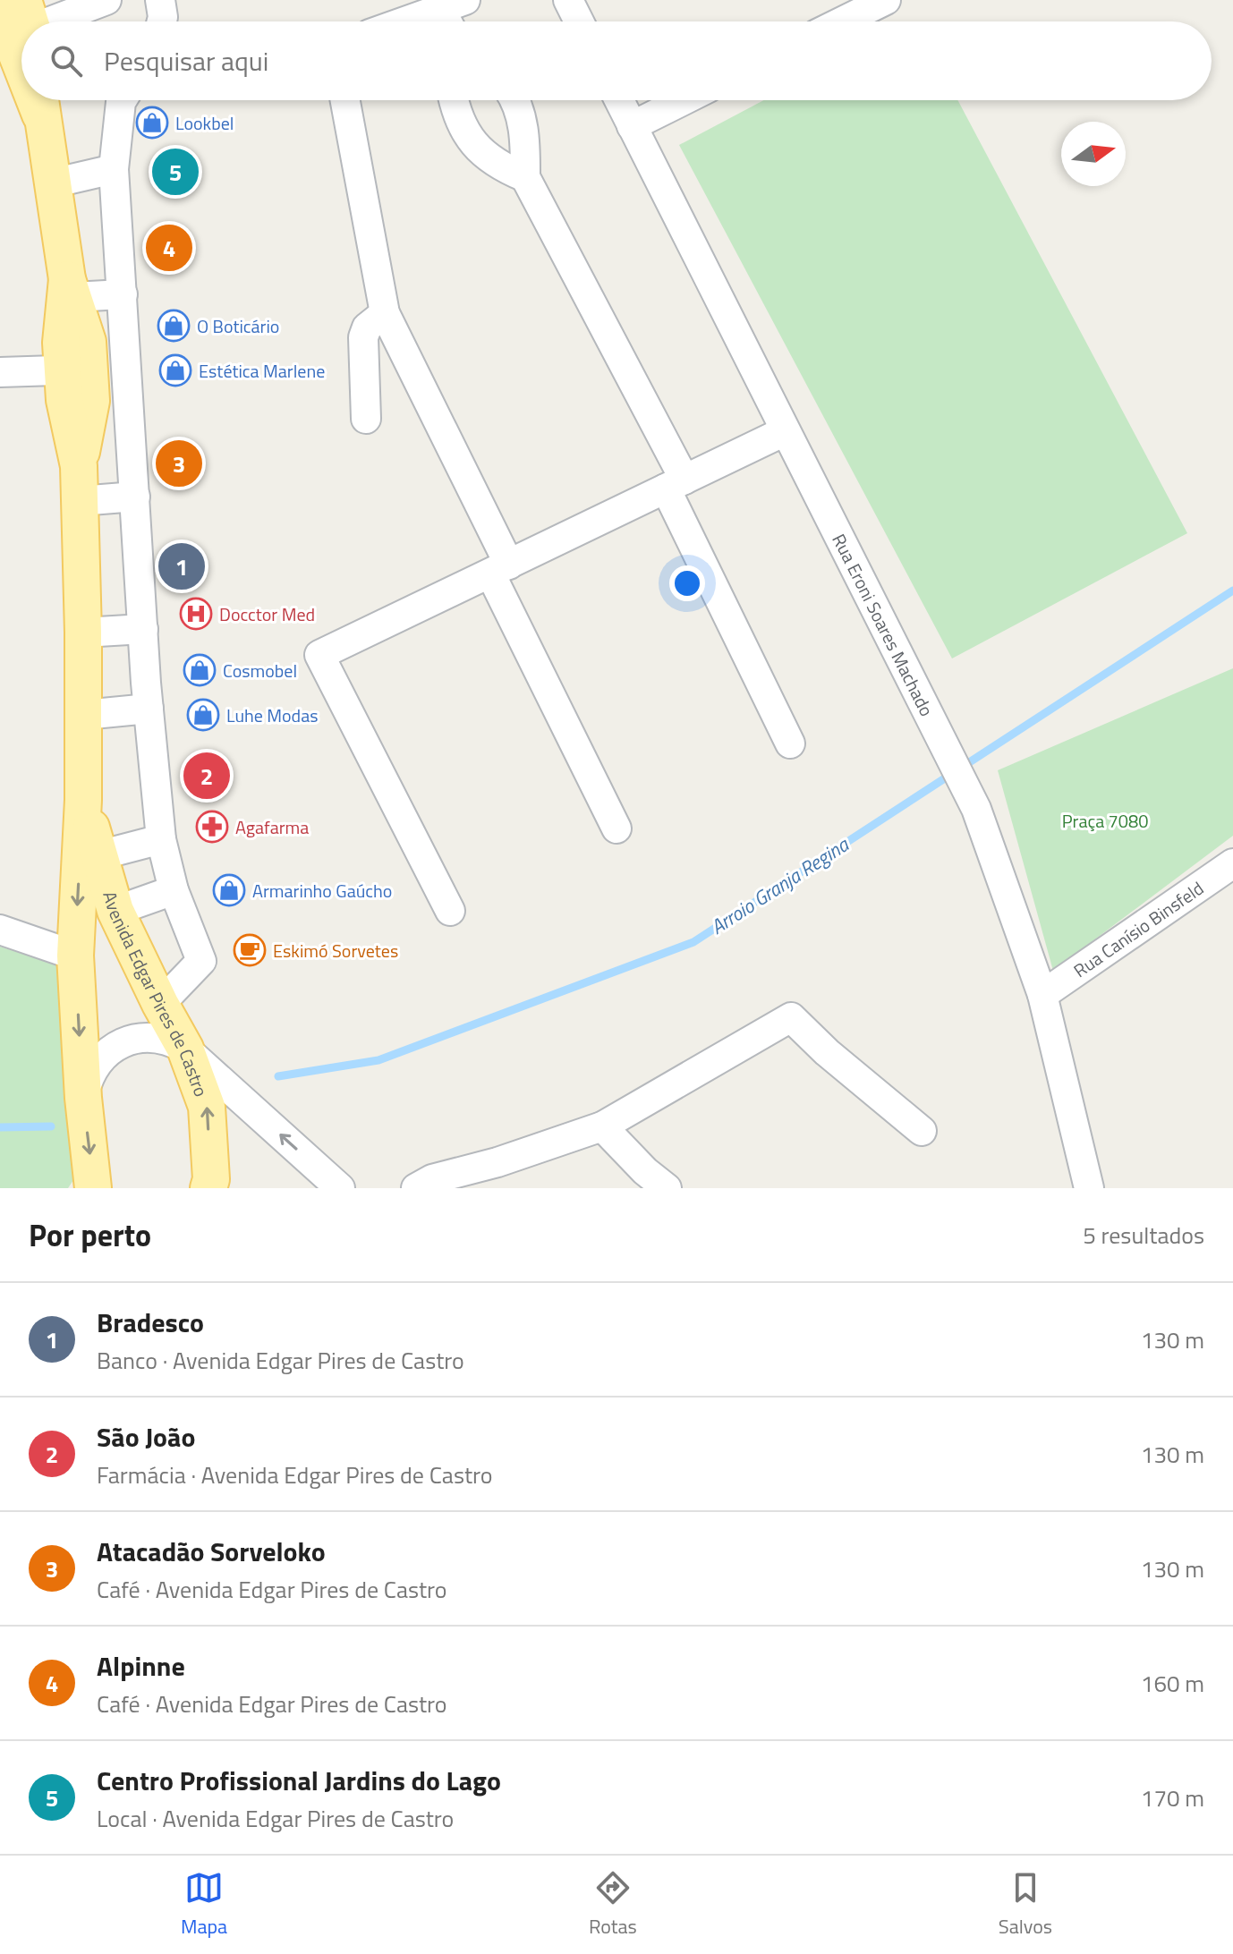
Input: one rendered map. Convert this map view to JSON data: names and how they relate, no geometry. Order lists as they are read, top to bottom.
{
  "streets": {
    "main road": ["Avenida Edgar Pires de Castro"],
    "street": ["Rua Eroni Soares Machado", "Rua Canísio Binsfeld"]
  },
  "crossings": [
    ["Rua Eroni Soares Machado", "Rua Canísio Binsfeld"]
  ],
  "water": ["Arroio Granja Regina"],
  "parks": ["Praça 7080"],
  "places": {
    "shop": [
      "Lookbel",
      "O Boticário",
      "Estética Marlene",
      "Cosmobel",
      "Luhe Modas",
      "Armarinho Gaúcho"
    ],
    "hospital": ["Docctor Med"],
    "pharmacy": ["Agafarma"],
    "cafe": ["Eskimó Sorvetes"]
  },
  "north": "right",
  "page": {
    "search": "Pesquisar aqui",
    "pins": [
      "5",
      "4",
      "3",
      "1",
      "2"
    ],
    "heading": ["Por perto", "5 resultados"],
    "list": [
      {
        "mark": "1",
        "name": "Bradesco",
        "note": "Banco · Avenida Edgar Pires de Castro",
        "value": "130 m"
      },
      {
        "mark": "2",
        "name": "São João",
        "note": "Farmácia · Avenida Edgar Pires de Castro",
        "value": "130 m"
      },
      {
        "mark": "3",
        "name": "Atacadão Sorveloko",
        "note": "Café · Avenida Edgar Pires de Castro",
        "value": "130 m"
      },
      {
        "mark": "4",
        "name": "Alpinne",
        "note": "Café · Avenida Edgar Pires de Castro",
        "value": "160 m"
      },
      {
        "mark": "5",
        "name": "Centro Profissional Jardins do Lago",
        "note": "Local · Avenida Edgar Pires de Castro",
        "value": "170 m"
      }
    ],
    "nav": ["Mapa", "Rotas", "Salvos"]
  }
}
